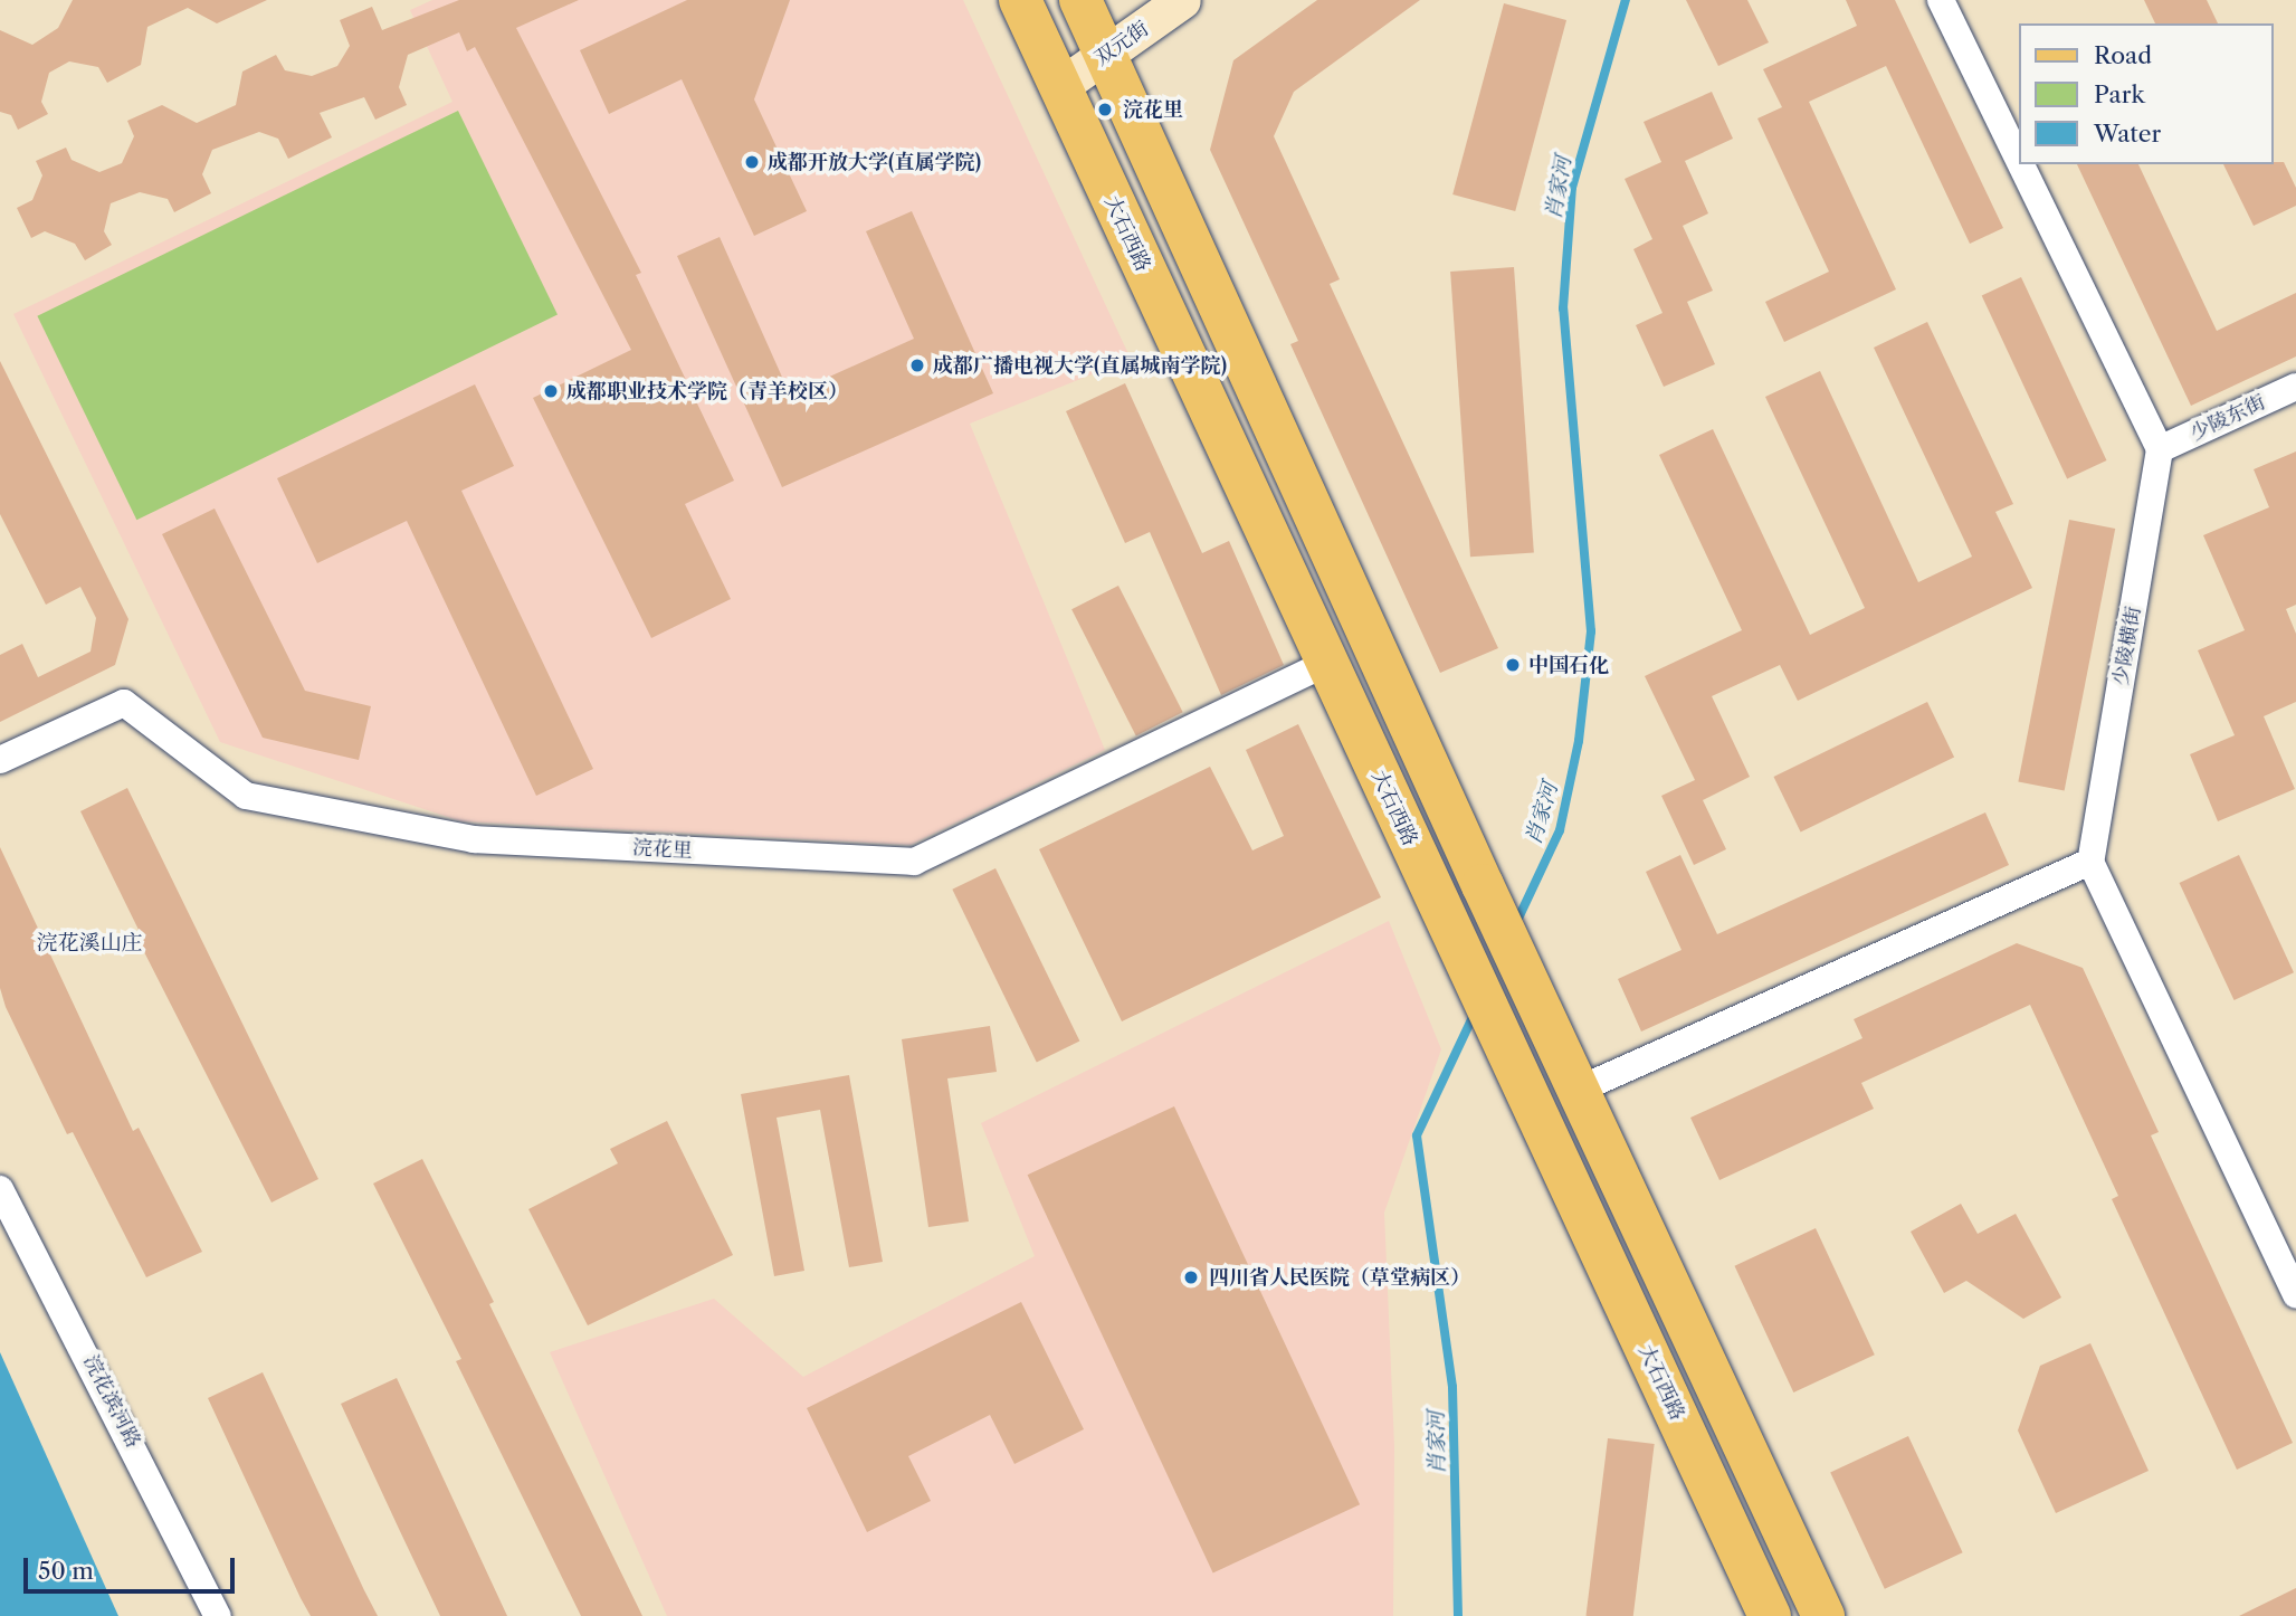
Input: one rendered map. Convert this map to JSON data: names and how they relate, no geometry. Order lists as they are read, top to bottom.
{
  "streets": {
    "main road": ["双元街", "大石西路"],
    "street": [
      "少陵东街",
      "少陵横街",
      "浣花里",
      "浣花滨河路"
    ]
  },
  "crossings": [
    ["双元街", "大石西路"],
    ["大石西路", "浣花里"],
    ["少陵东街", "少陵横街"]
  ],
  "districts": ["浣花溪山庄"],
  "water": ["肖家河"],
  "places": [
    "浣花里",
    "成都开放大学(直属学院)",
    "成都广播电视大学(直属城南学院)",
    "成都职业技术学院（青羊校区）",
    "中国石化",
    "四川省人民医院（草堂病区）"
  ],
  "legend": ["Road", "Park", "Water"],
  "scale_bar": "50 m"
}
